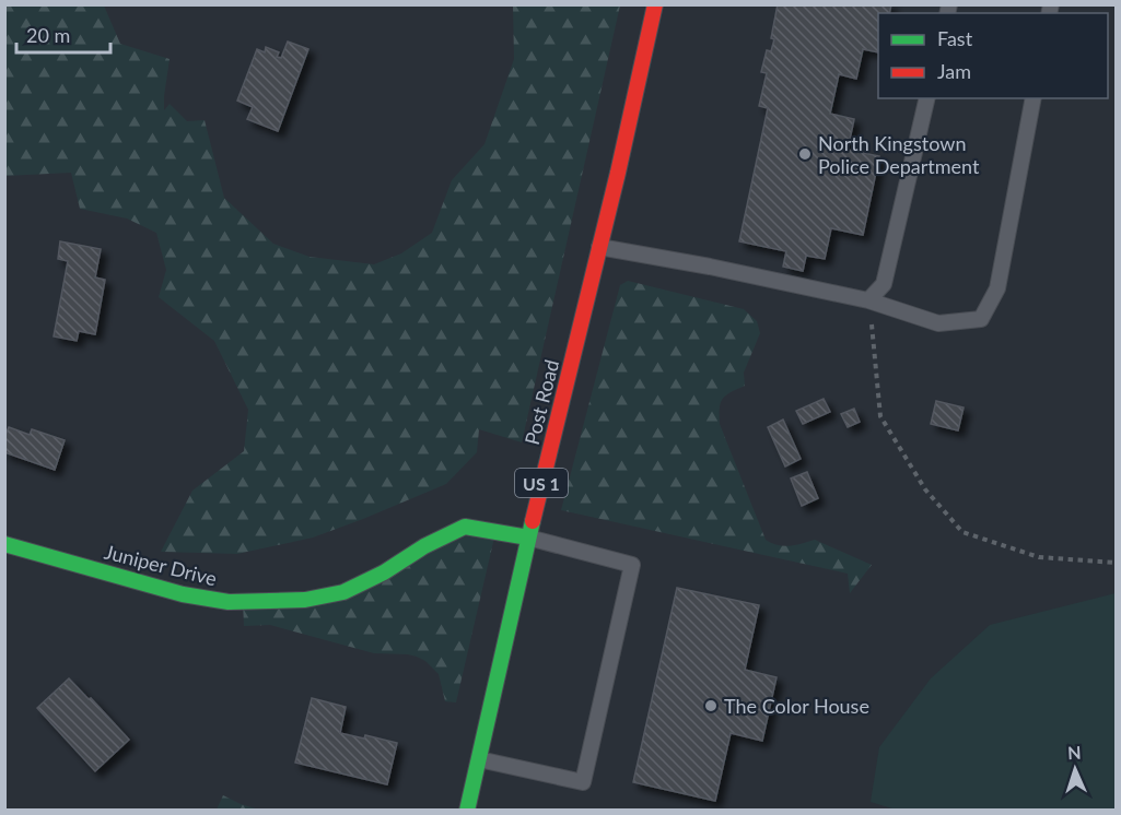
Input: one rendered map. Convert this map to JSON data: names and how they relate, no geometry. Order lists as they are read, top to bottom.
{
  "streets": {
    "main road": ["Post Road", "US 1", "Juniper Drive"]
  },
  "crossings": [
    ["Post Road", "Juniper Drive"]
  ],
  "places": ["North Kingstown Police Department", "The Color House"],
  "legend": ["Fast", "Jam"],
  "scale_bar": "20 m",
  "north": "top"
}
